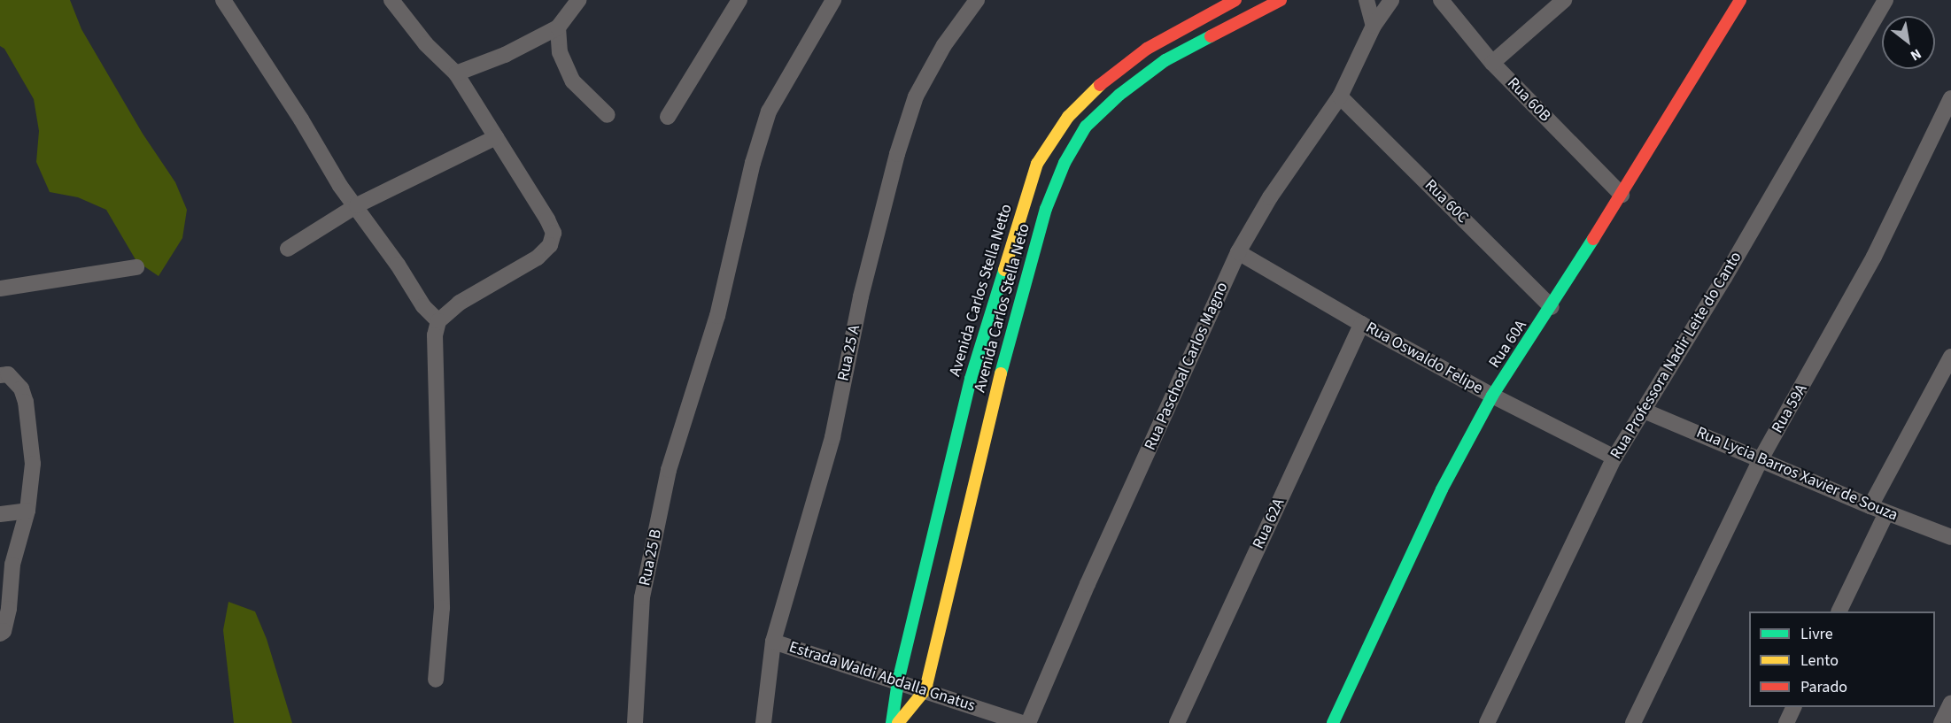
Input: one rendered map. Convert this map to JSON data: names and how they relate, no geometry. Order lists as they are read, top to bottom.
{
  "streets": {
    "street": [
      "Rua 60B",
      "Rua 60C",
      "Avenida Carlos Stella Netto",
      "Avenida Carlos Stella Neto",
      "Rua 60A",
      "Rua 25 A",
      "Rua Professora Nadir Leite do Canto",
      "Rua Oswaldo Felipe",
      "Rua Paschoal Carlos Magno",
      "Rua 59A",
      "Rua Lycia Barros Xavier de Souza",
      "Rua 62A",
      "Rua 25 B",
      "Estrada Waldi Abdalla Gnatus"
    ]
  },
  "crossings": [
    ["Rua 60B", "Rua 60A"],
    ["Rua 60C", "Rua 60A"],
    ["Rua 60C", "Rua Paschoal Carlos Magno"],
    ["Avenida Carlos Stella Netto", "Estrada Waldi Abdalla Gnatus"],
    ["Avenida Carlos Stella Neto", "Estrada Waldi Abdalla Gnatus"],
    ["Rua 60A", "Rua Oswaldo Felipe"],
    ["Rua 25 A", "Estrada Waldi Abdalla Gnatus"],
    ["Rua Professora Nadir Leite do Canto", "Rua Oswaldo Felipe"],
    ["Rua Professora Nadir Leite do Canto", "Rua Lycia Barros Xavier de Souza"],
    ["Rua Oswaldo Felipe", "Rua Paschoal Carlos Magno"],
    ["Rua Oswaldo Felipe", "Rua 62A"],
    ["Rua 59A", "Rua Lycia Barros Xavier de Souza"]
  ],
  "legend": ["Livre", "Lento", "Parado"],
  "north": "bottom right"
}
